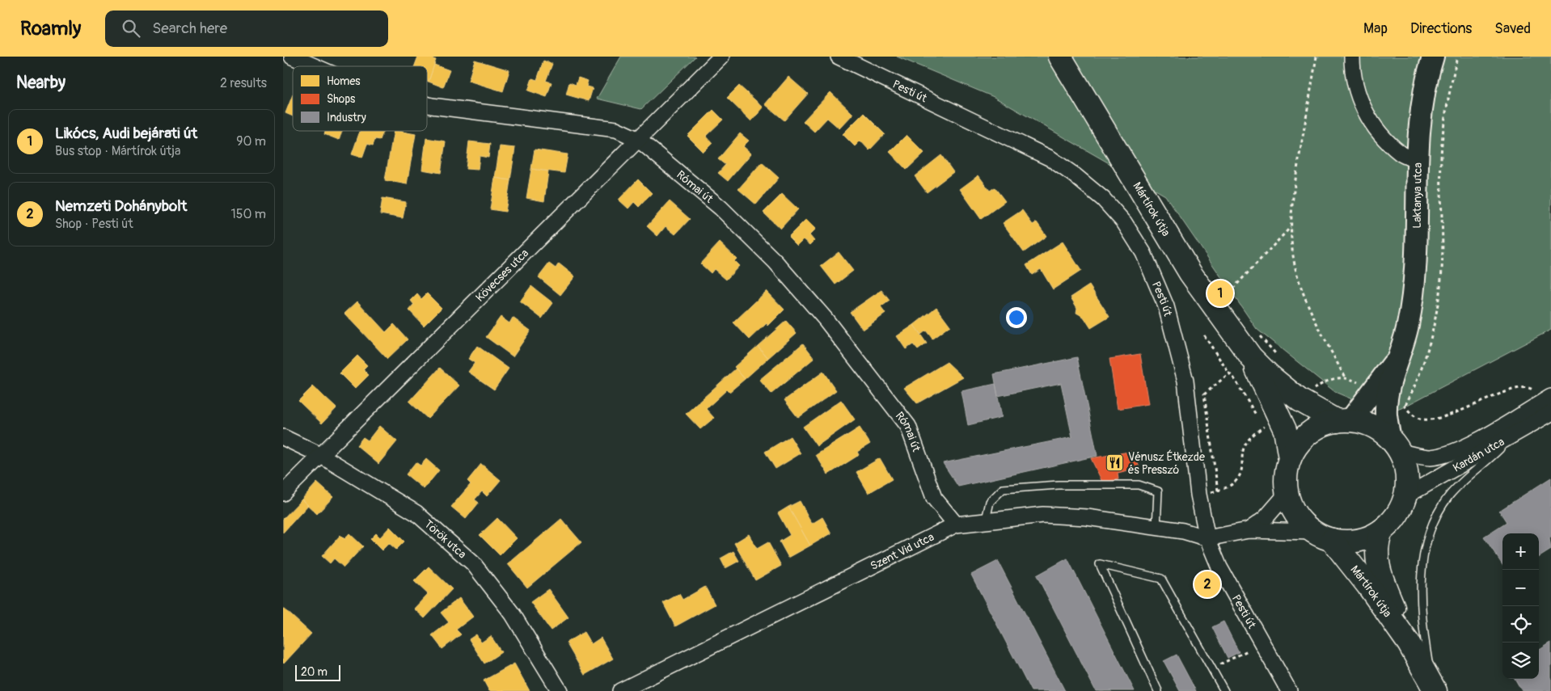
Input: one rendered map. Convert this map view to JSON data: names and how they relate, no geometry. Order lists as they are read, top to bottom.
{
  "streets": {
    "main road": ["Mártírok útja"],
    "street": [
      "Pesti út",
      "Római út",
      "Laktanya utca",
      "Kövecses utca",
      "Kardán utca",
      "Török utca",
      "Szent Vid utca"
    ]
  },
  "crossings": [
    ["Pesti út", "Szent Vid utca"],
    ["Római út", "Kövecses utca"],
    ["Római út", "Szent Vid utca"],
    ["Laktanya utca", "Mártírok útja"],
    ["Laktanya utca", "Kardán utca"],
    ["Mártírok útja", "Kardán utca"],
    ["Kövecses utca", "Török utca"]
  ],
  "places": {
    "restaurant": ["Vénusz Étkezde és Presszó"]
  },
  "legend": ["Homes", "Shops", "Industry"],
  "scale_bar": "20 m",
  "page": {
    "header": "Roamly",
    "search": "Search here",
    "nav": ["Map", "Directions", "Saved"],
    "heading": ["Nearby", "2 results"],
    "list": [
      {
        "mark": "1",
        "name": "Likócs, Audi bejárati út",
        "note": "Bus stop · Mártírok útja",
        "value": "90 m"
      },
      {
        "mark": "2",
        "name": "Nemzeti Dohánybolt",
        "note": "Shop · Pesti út",
        "value": "150 m"
      }
    ],
    "pins": ["1", "2"],
    "map_buttons": ["+", "−"],
    "scale": "20 m"
  }
}
